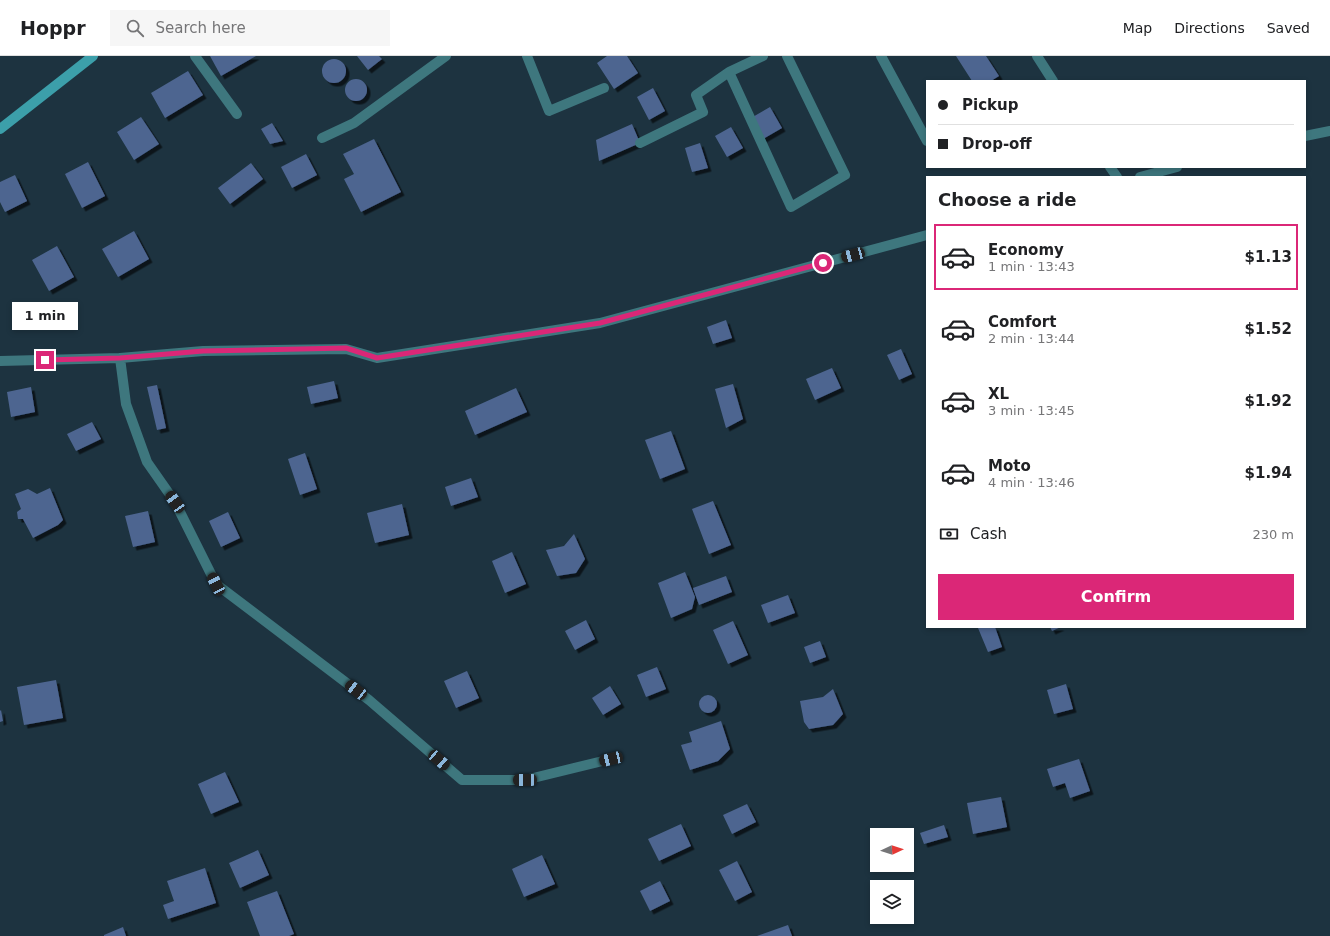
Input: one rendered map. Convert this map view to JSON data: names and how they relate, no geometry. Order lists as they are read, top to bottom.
{
  "north": "right",
  "page": {
    "header": "Hoppr",
    "search": "Search here",
    "nav": ["Map", "Directions", "Saved"],
    "banner": ["Pickup", "Drop-off"],
    "heading": "Choose a ride",
    "list": [
      {
        "name": "Economy",
        "note": "1 min · 13:43",
        "value": "$1.13"
      },
      {
        "name": "Comfort",
        "note": "2 min · 13:44",
        "value": "$1.52"
      },
      {
        "name": "XL",
        "note": "3 min · 13:45",
        "value": "$1.92"
      },
      {
        "name": "Moto",
        "note": "4 min · 13:46",
        "value": "$1.94"
      }
    ],
    "bubble": "1 min",
    "pay": ["Cash", "230 m"],
    "buttons": "Confirm"
  }
}
